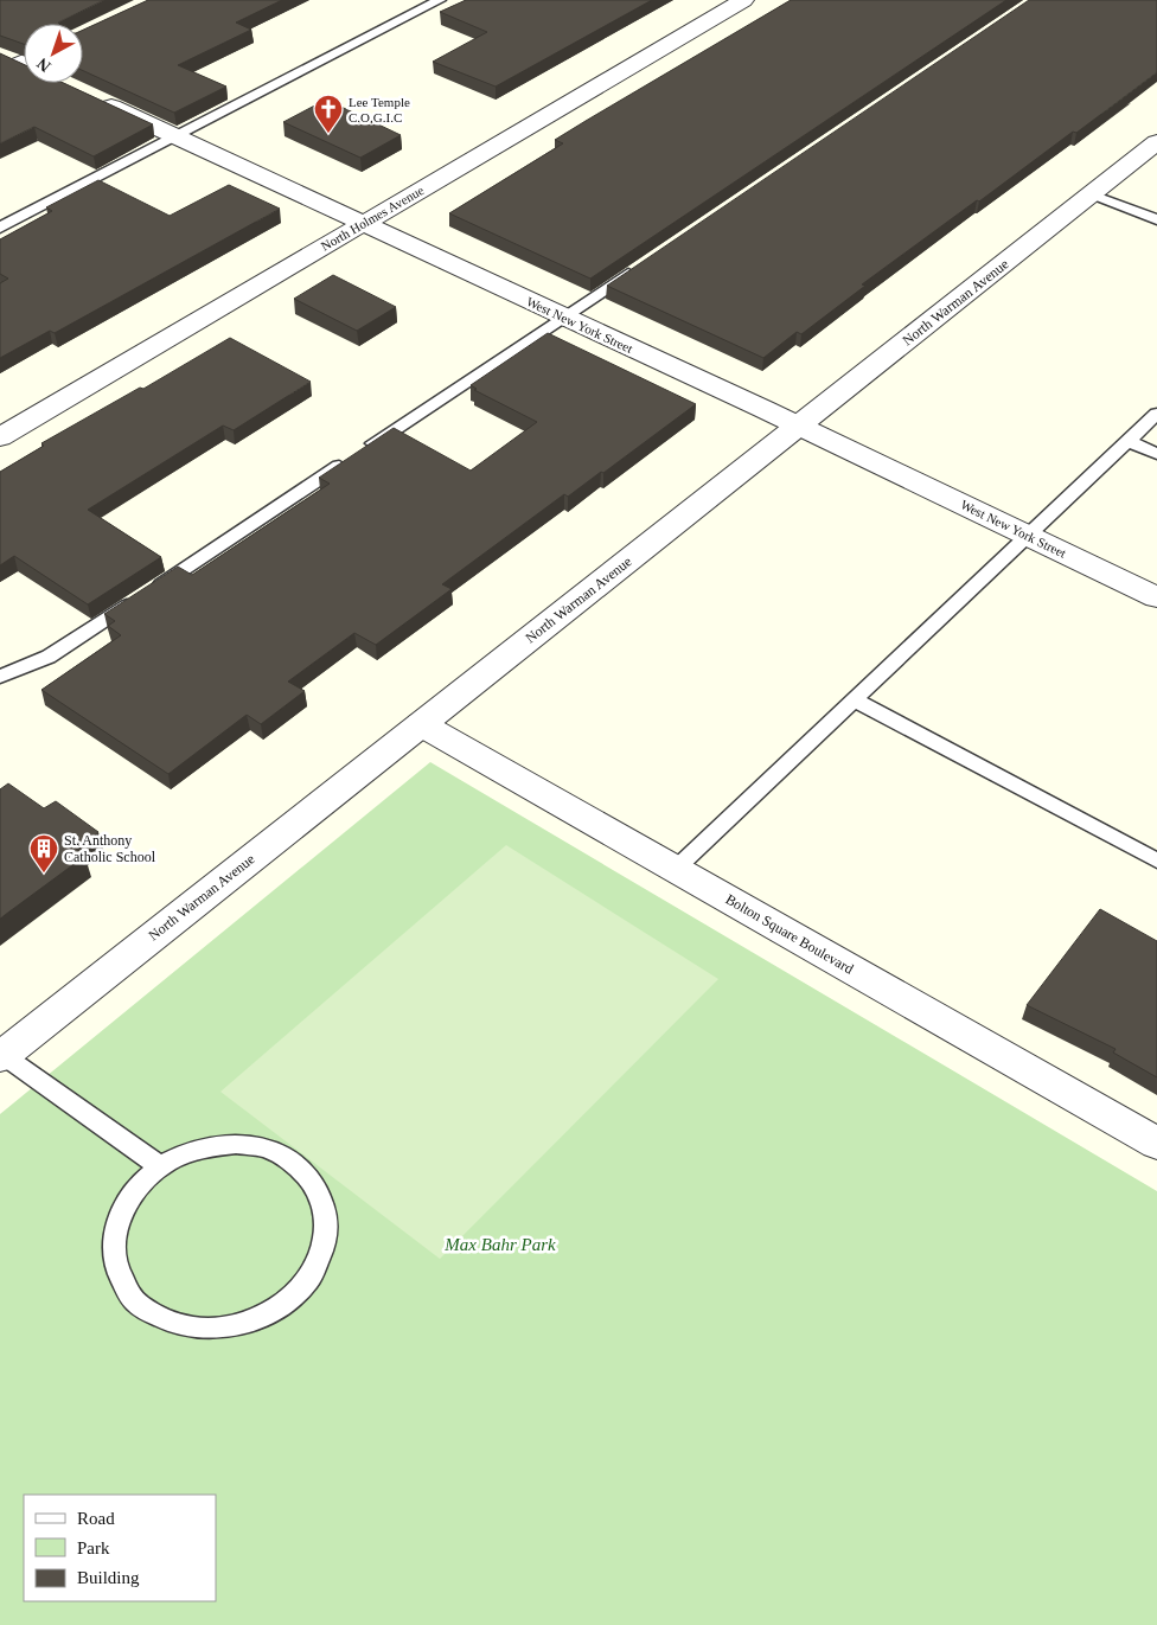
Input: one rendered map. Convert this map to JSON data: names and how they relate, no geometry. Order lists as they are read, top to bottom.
{
  "streets": {
    "street": [
      "North Holmes Avenue",
      "North Warman Avenue",
      "West New York Street",
      "Bolton Square Boulevard"
    ]
  },
  "crossings": [
    ["North Holmes Avenue", "West New York Street"],
    ["North Warman Avenue", "West New York Street"],
    ["North Warman Avenue", "Bolton Square Boulevard"]
  ],
  "parks": ["Max Bahr Park"],
  "places": {
    "church": ["Lee Temple C.O.G.I.C"],
    "building": ["St. Anthony Catholic School"]
  },
  "legend": ["Road", "Park", "Building"],
  "north": "bottom left"
}
